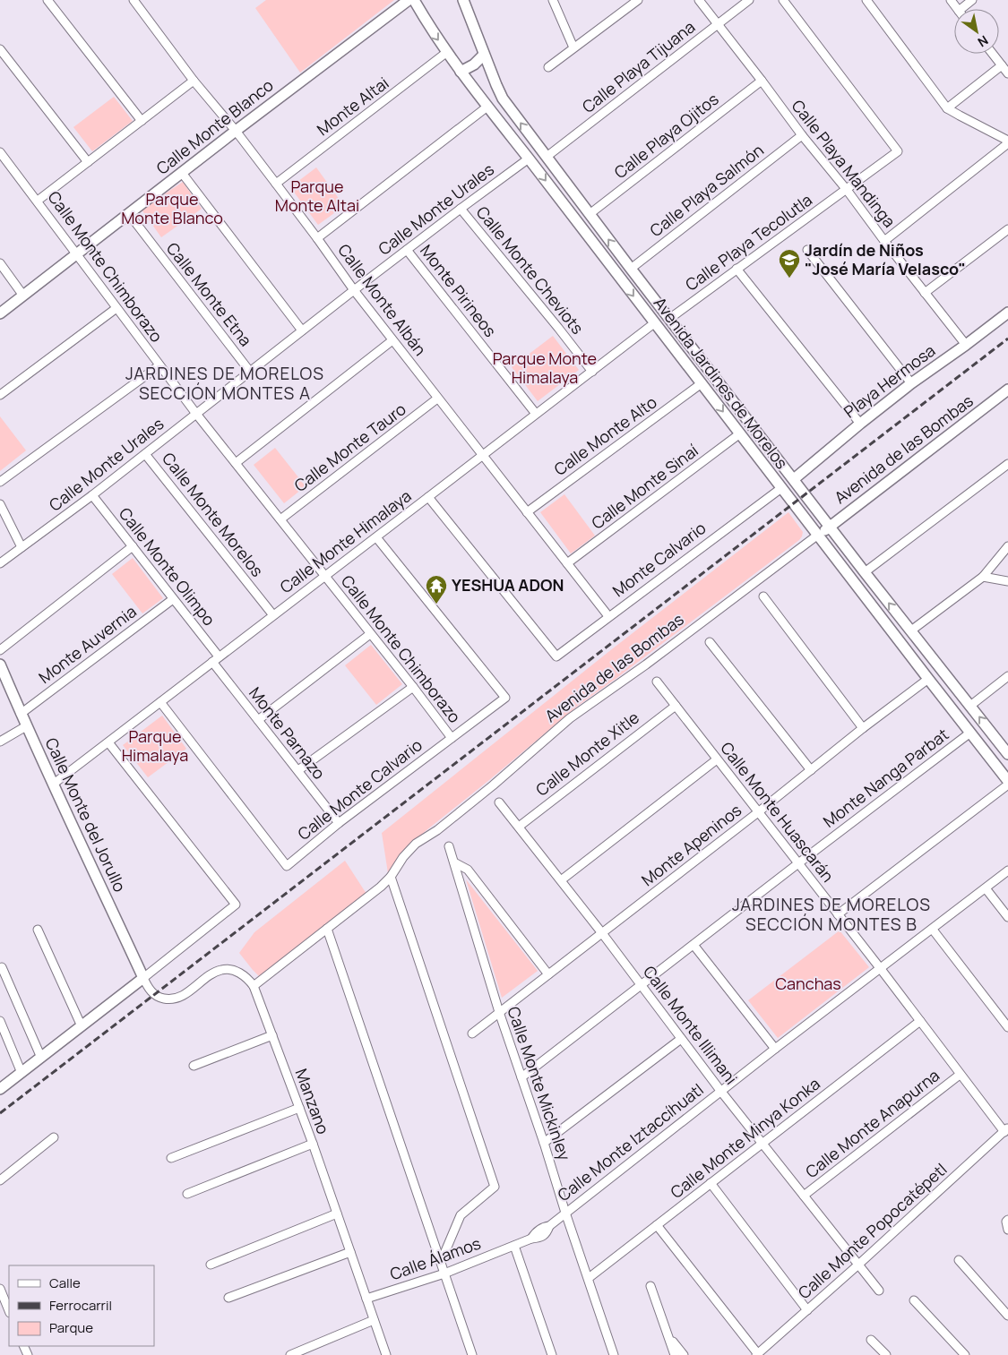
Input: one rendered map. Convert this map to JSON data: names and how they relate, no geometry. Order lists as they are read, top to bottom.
{
  "streets": {
    "main road": [
      "Calle Monte Blanco",
      "Playa Hermosa",
      "Avenida Jardines de Morelos",
      "Avenida de las Bombas",
      "Calle Monte del Jorullo"
    ],
    "street": [
      "Calle Playa Tijuana",
      "Monte Altai",
      "Calle Playa Ojitos",
      "Calle Playa Mandinga",
      "Calle Playa Salmón",
      "Calle Monte Urales",
      "Calle Playa Tecolutla",
      "Calle Monte Chimborazo",
      "Calle Monte Cheviots",
      "Monte Pirineos",
      "Calle Monte Etna",
      "Calle Monte Albán",
      "Calle Monte Alto",
      "Calle Monte Tauro",
      "Calle Monte Sinaí",
      "Calle Monte Morelos",
      "Calle Monte Himalaya",
      "Monte Calvario",
      "Calle Monte Olimpo",
      "Monte Auvernia",
      "Monte Parnazo",
      "Calle Monte Xitle",
      "Monte Nanga Parbat",
      "Calle Monte Calvario",
      "Calle Monte Huascarán",
      "Monte Apeninos",
      "Calle Monte Illimani",
      "Calle Monte Mickinley",
      "Manzano",
      "Calle Monte Anapurna",
      "Calle Monte Minya Konka",
      "Calle Monte Iztaccíhuatl",
      "Calle Monte Popocatépetl",
      "Calle Álamos"
    ]
  },
  "crossings": [
    ["Calle Playa Tijuana", "Calle Playa Mandinga"],
    ["Calle Playa Tijuana", "Avenida Jardines de Morelos"],
    ["Monte Altai", "Calle Monte Albán"],
    ["Monte Altai", "Avenida Jardines de Morelos"],
    ["Calle Monte Blanco", "Calle Monte Chimborazo"],
    ["Calle Monte Blanco", "Calle Monte Etna"],
    ["Calle Monte Blanco", "Calle Monte Albán"],
    ["Calle Playa Ojitos", "Calle Playa Mandinga"],
    ["Calle Playa Ojitos", "Avenida Jardines de Morelos"],
    ["Calle Playa Mandinga", "Calle Playa Salmón"],
    ["Calle Playa Mandinga", "Calle Playa Tecolutla"],
    ["Calle Playa Mandinga", "Playa Hermosa"],
    ["Calle Playa Salmón", "Avenida Jardines de Morelos"],
    ["Calle Monte Urales", "Calle Monte Chimborazo"],
    ["Calle Monte Urales", "Calle Monte Cheviots"],
    ["Calle Monte Urales", "Monte Pirineos"],
    ["Calle Monte Urales", "Calle Monte Etna"],
    ["Calle Monte Urales", "Calle Monte Albán"],
    ["Calle Monte Urales", "Avenida Jardines de Morelos"],
    ["Calle Monte Urales", "Calle Monte Morelos"],
    ["Calle Monte Urales", "Calle Monte Olimpo"],
    ["Calle Playa Tecolutla", "Avenida Jardines de Morelos"],
    ["Calle Monte Chimborazo", "Calle Monte Tauro"],
    ["Calle Monte Chimborazo", "Calle Monte Himalaya"],
    ["Calle Monte Chimborazo", "Calle Monte Calvario"],
    ["Calle Monte Cheviots", "Calle Monte Himalaya"],
    ["Monte Pirineos", "Calle Monte Himalaya"],
    ["Calle Monte Albán", "Calle Monte Alto"],
    ["Calle Monte Albán", "Calle Monte Tauro"],
    ["Calle Monte Albán", "Calle Monte Sinaí"],
    ["Calle Monte Albán", "Calle Monte Himalaya"],
    ["Calle Monte Albán", "Monte Calvario"],
    ["Playa Hermosa", "Avenida Jardines de Morelos"],
    ["Avenida Jardines de Morelos", "Calle Monte Alto"],
    ["Avenida Jardines de Morelos", "Avenida de las Bombas"],
    ["Avenida Jardines de Morelos", "Calle Monte Sinaí"],
    ["Avenida Jardines de Morelos", "Calle Monte Himalaya"],
    ["Avenida Jardines de Morelos", "Monte Calvario"],
    ["Avenida Jardines de Morelos", "Monte Nanga Parbat"],
    ["Avenida Jardines de Morelos", "Monte Apeninos"],
    ["Avenida de las Bombas", "Manzano"],
    ["Calle Monte Morelos", "Calle Monte Himalaya"],
    ["Calle Monte Himalaya", "Monte Calvario"],
    ["Calle Monte Himalaya", "Calle Monte Olimpo"],
    ["Calle Monte Himalaya", "Monte Parnazo"],
    ["Calle Monte Himalaya", "Calle Monte Calvario"],
    ["Calle Monte Himalaya", "Calle Monte del Jorullo"],
    ["Calle Monte Olimpo", "Monte Auvernia"],
    ["Calle Monte Olimpo", "Monte Parnazo"],
    ["Monte Auvernia", "Calle Monte del Jorullo"],
    ["Monte Parnazo", "Calle Monte Calvario"],
    ["Calle Monte Xitle", "Calle Monte Huascarán"],
    ["Calle Monte Xitle", "Calle Monte Illimani"],
    ["Monte Nanga Parbat", "Calle Monte Huascarán"],
    ["Monte Nanga Parbat", "Calle Monte Illimani"],
    ["Monte Nanga Parbat", "Calle Monte Mickinley"],
    ["Calle Monte Huascarán", "Monte Apeninos"],
    ["Calle Monte Huascarán", "Calle Monte Anapurna"],
    ["Calle Monte Huascarán", "Calle Monte Minya Konka"],
    ["Calle Monte Huascarán", "Calle Monte Iztaccíhuatl"],
    ["Calle Monte Huascarán", "Calle Monte Popocatépetl"],
    ["Calle Monte del Jorullo", "Manzano"],
    ["Monte Apeninos", "Calle Monte Illimani"],
    ["Monte Apeninos", "Calle Monte Mickinley"],
    ["Calle Monte Illimani", "Calle Monte Anapurna"],
    ["Calle Monte Illimani", "Calle Monte Minya Konka"],
    ["Calle Monte Illimani", "Calle Monte Iztaccíhuatl"],
    ["Calle Monte Illimani", "Calle Monte Popocatépetl"],
    ["Calle Monte Mickinley", "Calle Monte Minya Konka"],
    ["Calle Monte Mickinley", "Calle Monte Iztaccíhuatl"],
    ["Manzano", "Calle Álamos"],
    ["Calle Monte Iztaccíhuatl", "Calle Álamos"]
  ],
  "districts": ["JARDINES DE MORELOS SECCIÓN MONTES A", "JARDINES DE MORELOS SECCIÓN MONTES B"],
  "parks": [
    "Parque Monte Altai",
    "Parque Monte Blanco",
    "Parque Monte Himalaya",
    "Parque Himalaya",
    "Canchas"
  ],
  "places": {
    "school or university": ["Jardín de Niños \"José María Velasco\""],
    "temple": ["YESHUA ADON"]
  },
  "legend": ["Calle", "Ferrocarril", "Parque"],
  "north": "bottom right"
}
